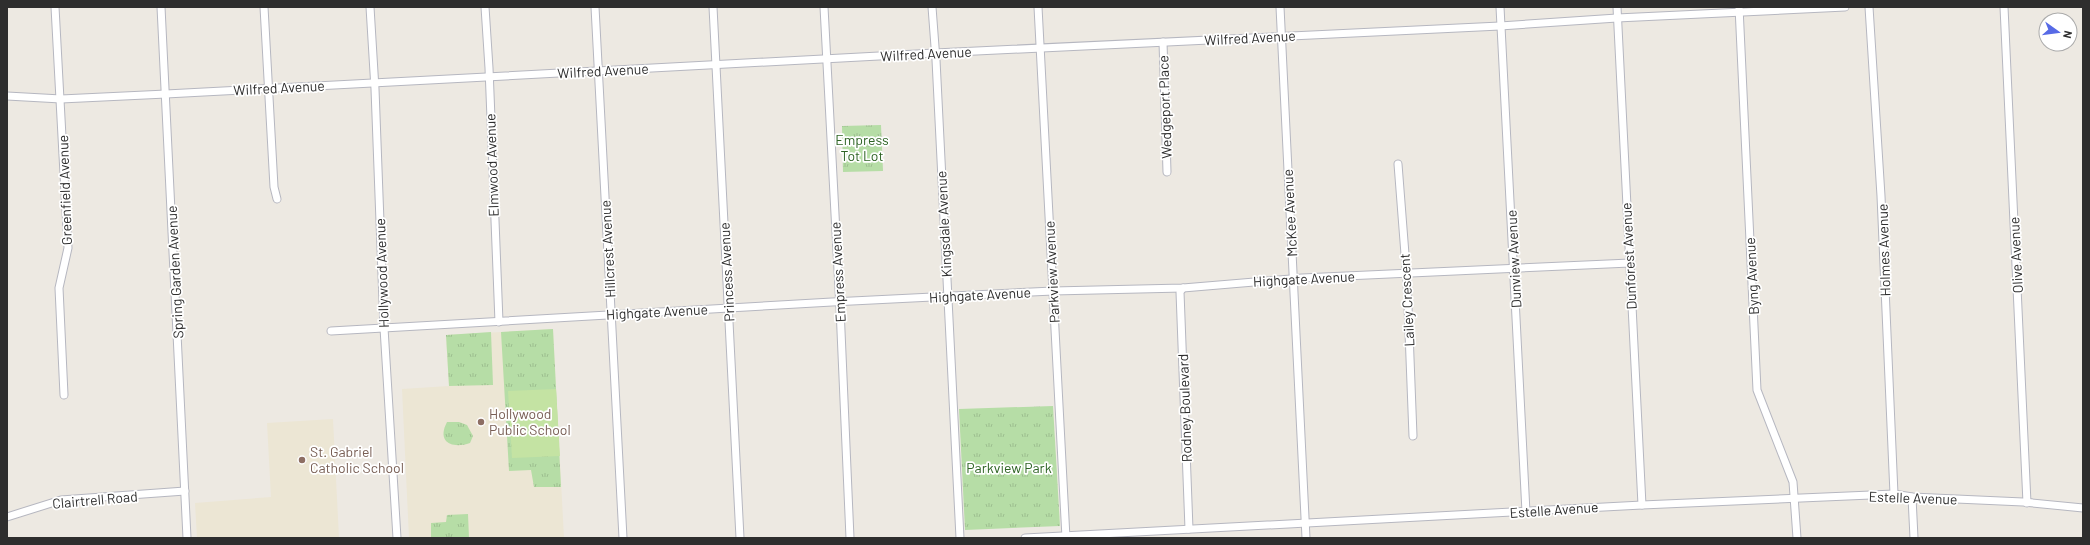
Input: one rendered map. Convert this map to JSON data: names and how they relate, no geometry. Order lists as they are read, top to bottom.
{
  "streets": {
    "street": [
      "Wilfred Avenue",
      "Wedgeport Place",
      "Elmwood Avenue",
      "Greenfield Avenue",
      "McKee Avenue",
      "Kingsdale Avenue",
      "Hillcrest Avenue",
      "Holmes Avenue",
      "Olive Avenue",
      "Dunforest Avenue",
      "Dunview Avenue",
      "Spring Garden Avenue",
      "Princess Avenue",
      "Empress Avenue",
      "Parkview Avenue",
      "Hollywood Avenue",
      "Byng Avenue",
      "Highgate Avenue",
      "Lailey Crescent",
      "Rodney Boulevard",
      "Estelle Avenue",
      "Clairtrell Road"
    ]
  },
  "crossings": [
    ["Wilfred Avenue", "Wedgeport Place"],
    ["Wilfred Avenue", "Elmwood Avenue"],
    ["Wilfred Avenue", "Greenfield Avenue"],
    ["Wilfred Avenue", "McKee Avenue"],
    ["Wilfred Avenue", "Kingsdale Avenue"],
    ["Wilfred Avenue", "Hillcrest Avenue"],
    ["Wilfred Avenue", "Dunforest Avenue"],
    ["Wilfred Avenue", "Dunview Avenue"],
    ["Wilfred Avenue", "Spring Garden Avenue"],
    ["Wilfred Avenue", "Princess Avenue"],
    ["Wilfred Avenue", "Empress Avenue"],
    ["Wilfred Avenue", "Parkview Avenue"],
    ["Wilfred Avenue", "Hollywood Avenue"],
    ["Wilfred Avenue", "Byng Avenue"],
    ["Elmwood Avenue", "Highgate Avenue"],
    ["McKee Avenue", "Highgate Avenue"],
    ["McKee Avenue", "Estelle Avenue"],
    ["Kingsdale Avenue", "Highgate Avenue"],
    ["Hillcrest Avenue", "Highgate Avenue"],
    ["Holmes Avenue", "Estelle Avenue"],
    ["Olive Avenue", "Estelle Avenue"],
    ["Dunforest Avenue", "Highgate Avenue"],
    ["Dunforest Avenue", "Estelle Avenue"],
    ["Dunview Avenue", "Highgate Avenue"],
    ["Dunview Avenue", "Estelle Avenue"],
    ["Spring Garden Avenue", "Clairtrell Road"],
    ["Princess Avenue", "Highgate Avenue"],
    ["Empress Avenue", "Highgate Avenue"],
    ["Parkview Avenue", "Highgate Avenue"],
    ["Parkview Avenue", "Estelle Avenue"],
    ["Hollywood Avenue", "Highgate Avenue"],
    ["Byng Avenue", "Estelle Avenue"],
    ["Highgate Avenue", "Lailey Crescent"],
    ["Highgate Avenue", "Rodney Boulevard"],
    ["Rodney Boulevard", "Estelle Avenue"]
  ],
  "parks": ["Empress Tot Lot", "Parkview Park"],
  "places": ["Hollywood Public School", "St. Gabriel Catholic School"],
  "north": "right"
}
